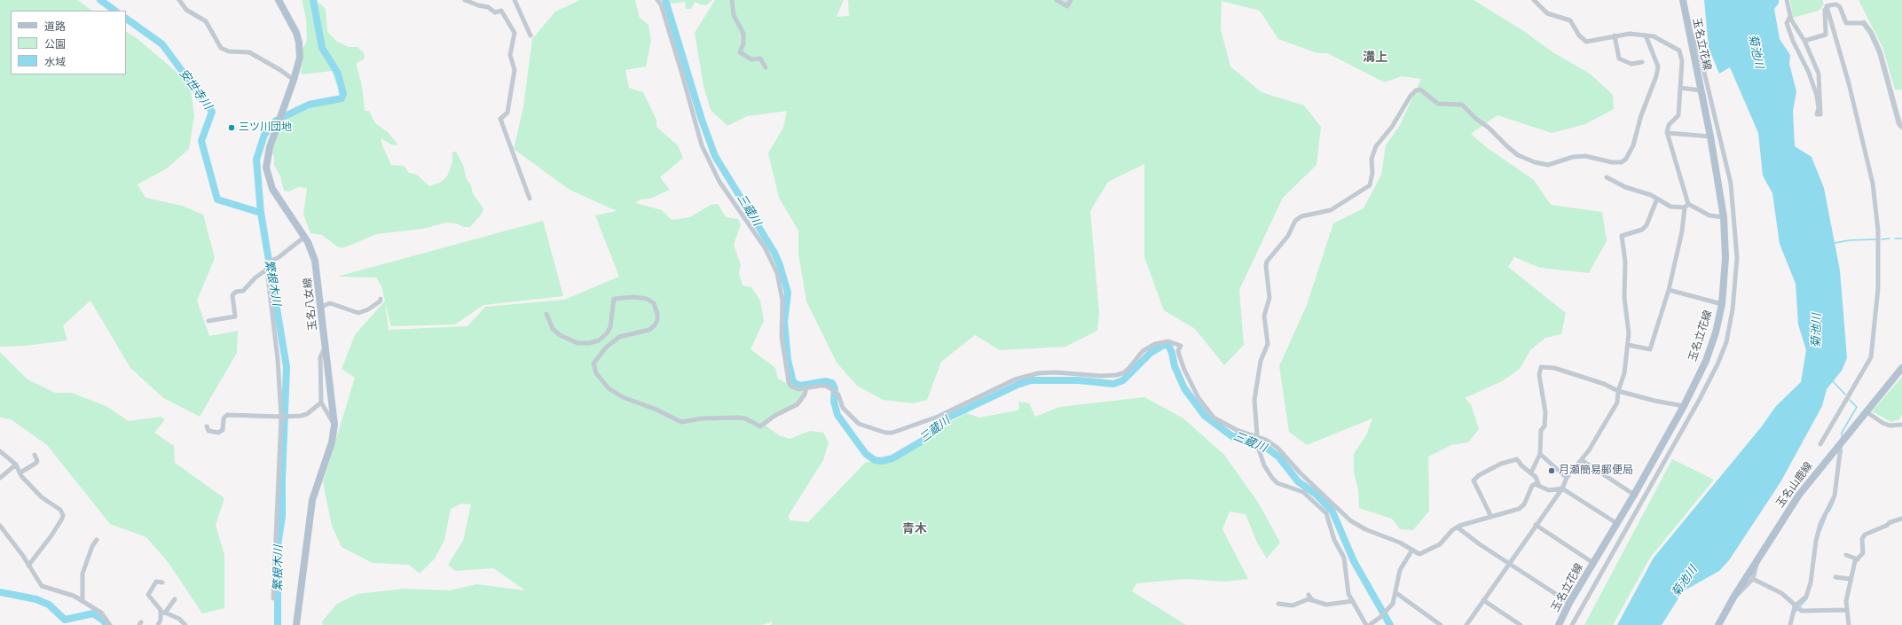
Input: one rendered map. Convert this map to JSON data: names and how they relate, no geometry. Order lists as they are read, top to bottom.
{
  "streets": {
    "main road": ["玉名立花線", "玉名八女線", "玉名山鹿線"]
  },
  "districts": ["溝上", "青木"],
  "water": [
    "菊池川",
    "安世寺川",
    "三蔵川",
    "繁根木川"
  ],
  "places": ["三ツ川団地", "月瀬簡易郵便局"],
  "legend": ["道路", "公園", "水域"]
}
